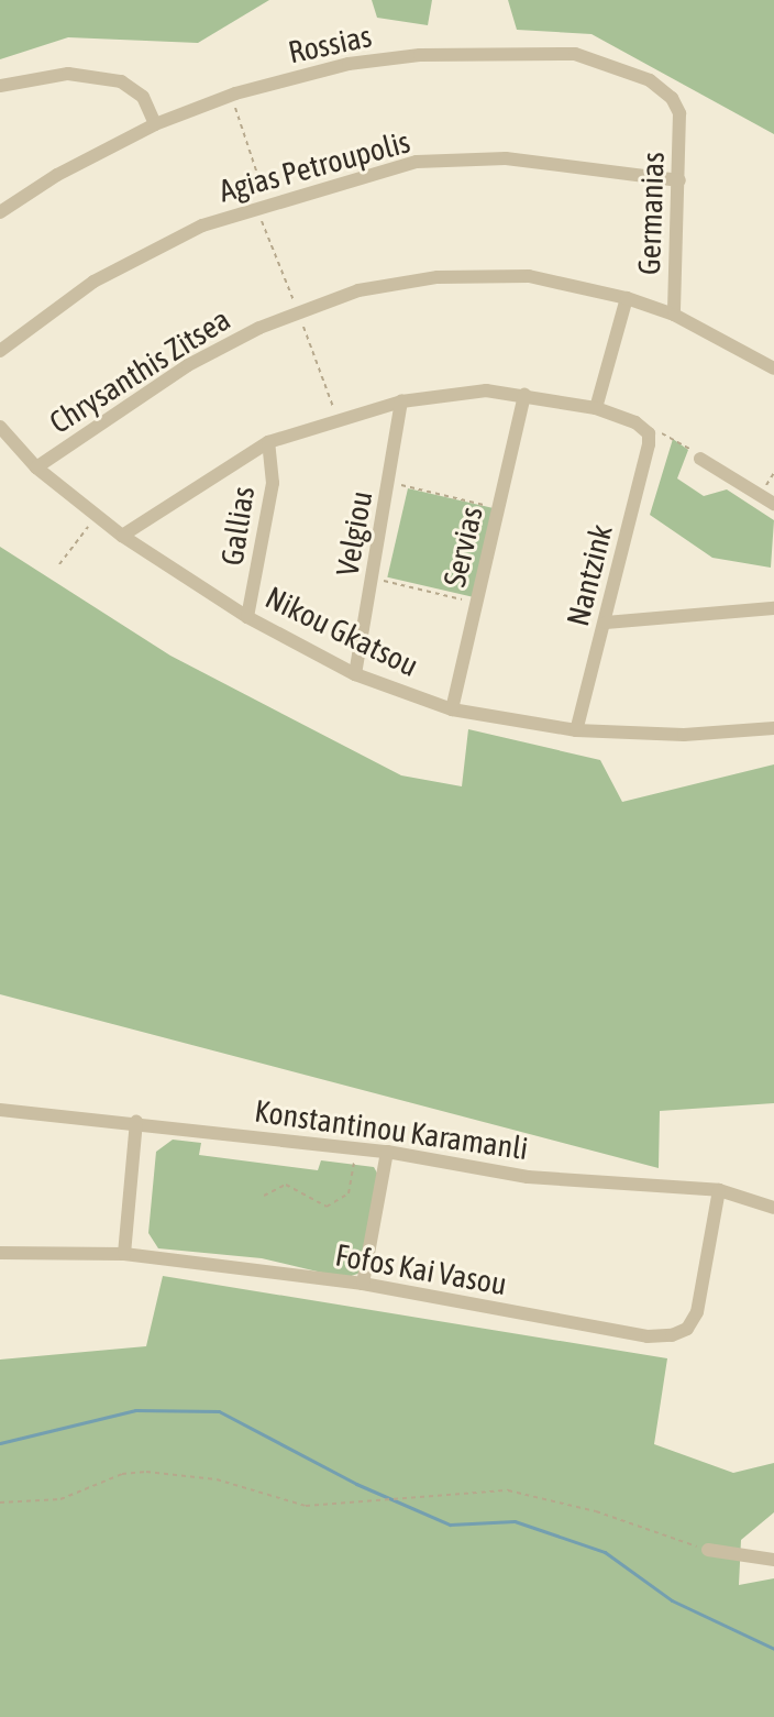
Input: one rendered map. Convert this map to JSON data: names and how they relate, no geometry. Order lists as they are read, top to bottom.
{
  "streets": {
    "street": [
      "Rossias",
      "Agias Petroupolis",
      "Germanias",
      "Chrysanthis Zitsea",
      "Gallias",
      "Velgiou",
      "Servias",
      "Nantzink",
      "Nikou Gkatsou",
      "Konstantinou Karamanli",
      "Fofos Kai Vasou"
    ]
  },
  "crossings": [
    ["Rossias", "Germanias"],
    ["Agias Petroupolis", "Germanias"],
    ["Germanias", "Chrysanthis Zitsea"],
    ["Chrysanthis Zitsea", "Nikou Gkatsou"],
    ["Gallias", "Nikou Gkatsou"],
    ["Velgiou", "Nikou Gkatsou"],
    ["Servias", "Nikou Gkatsou"],
    ["Nantzink", "Nikou Gkatsou"],
    ["Konstantinou Karamanli", "Fofos Kai Vasou"]
  ]
}
